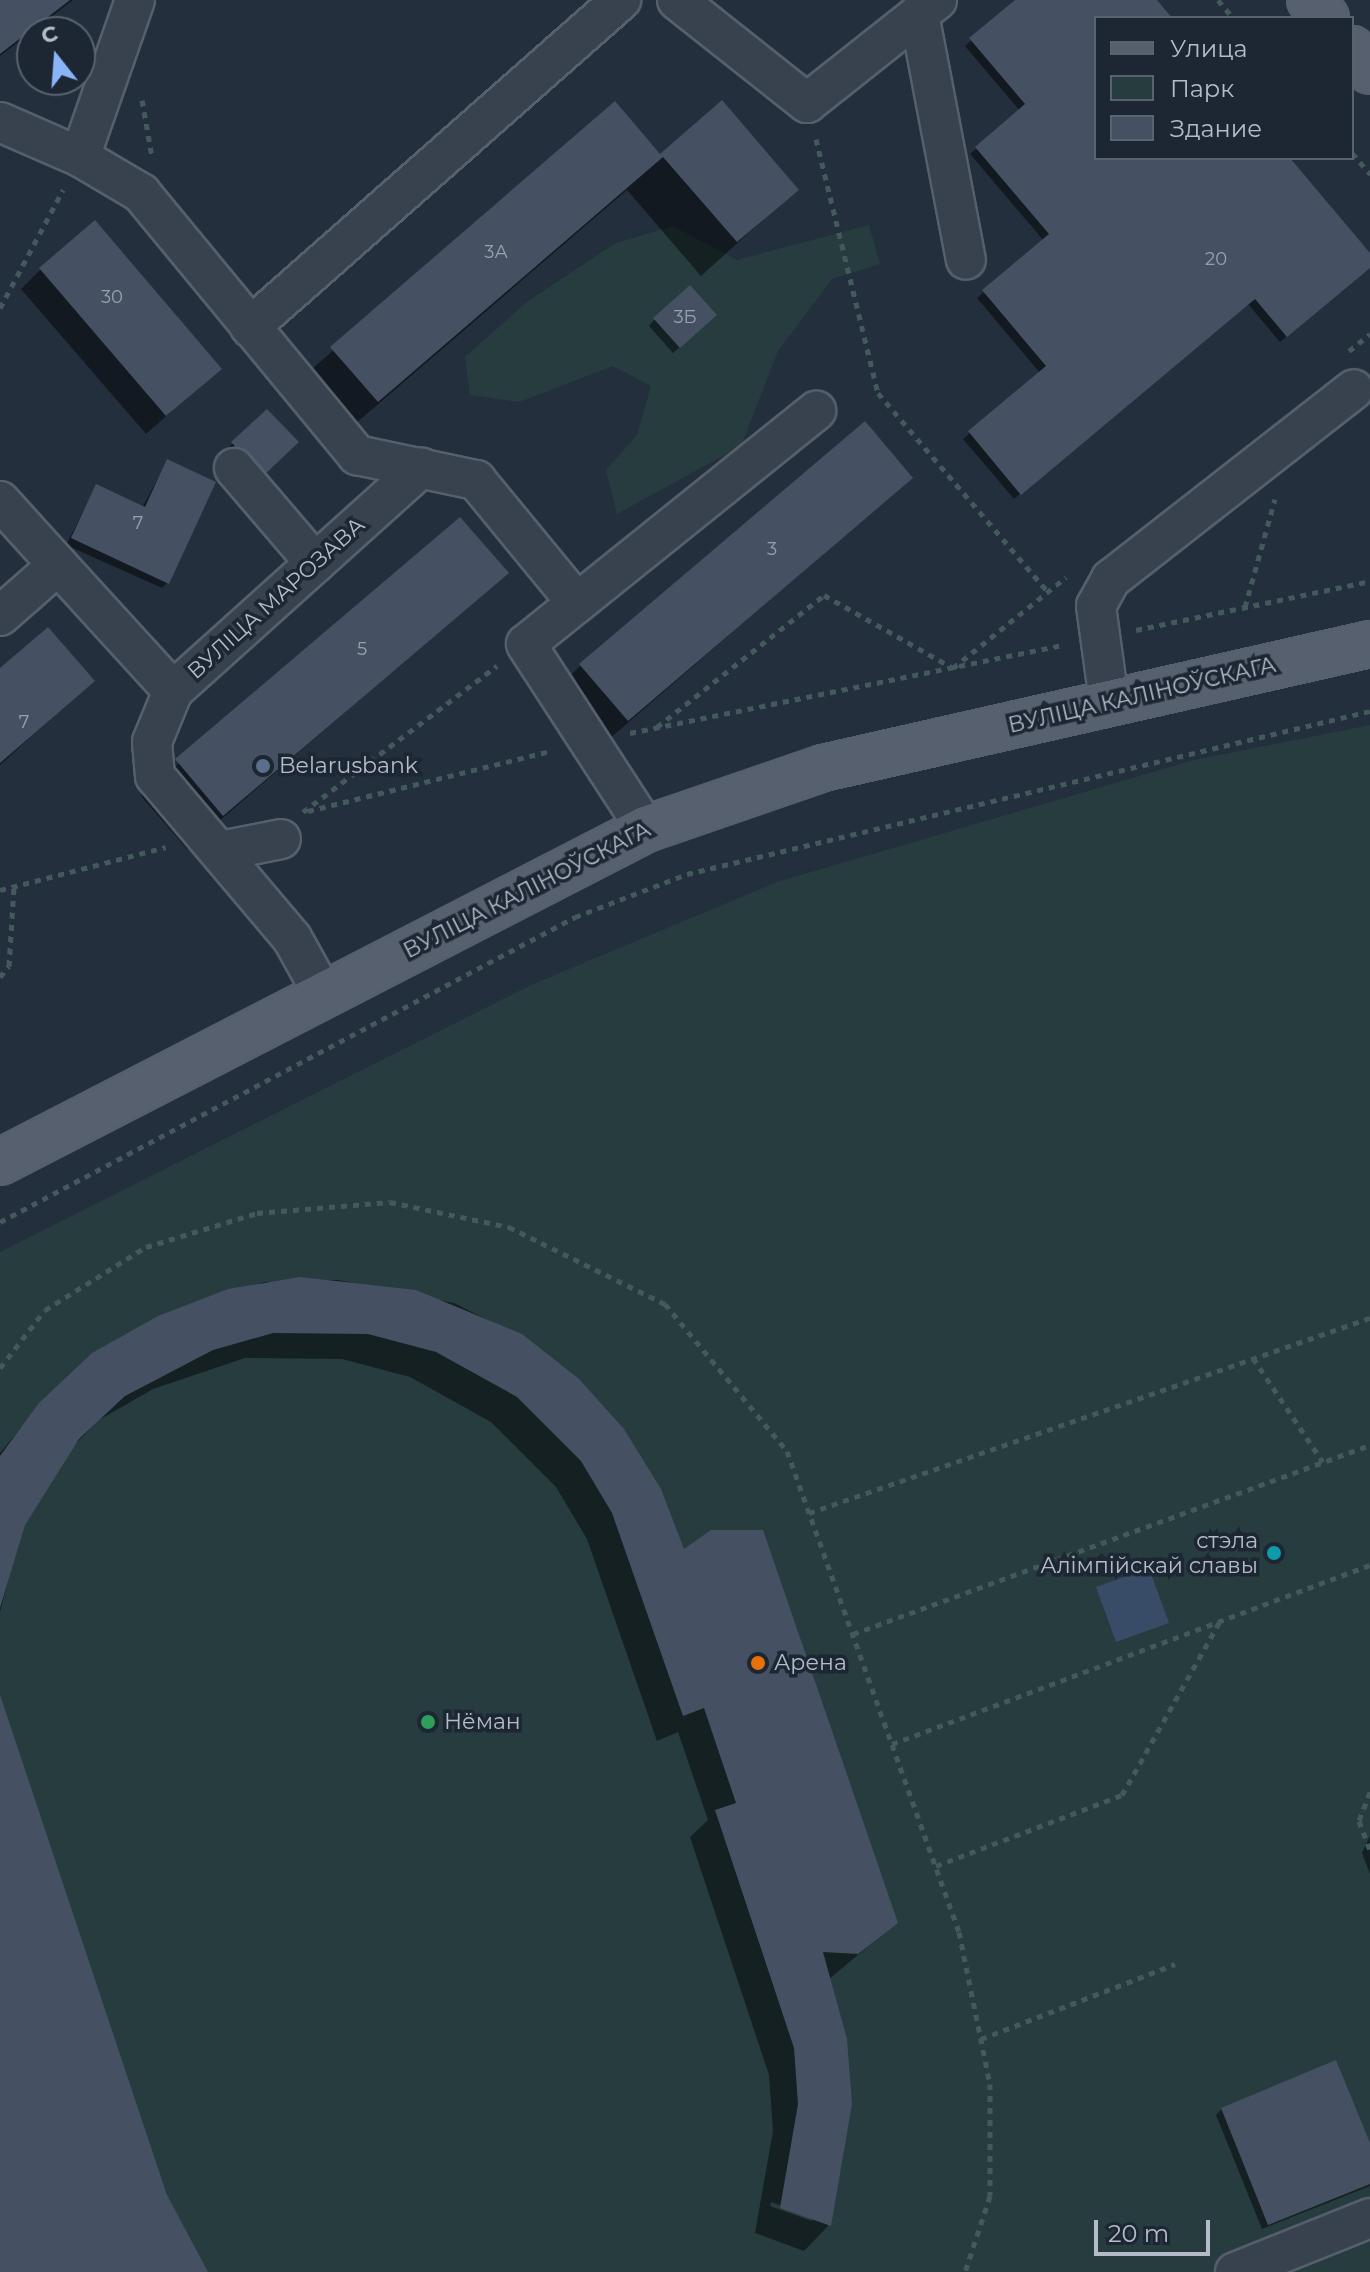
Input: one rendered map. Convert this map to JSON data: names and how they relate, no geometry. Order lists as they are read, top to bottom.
{
  "streets": {
    "main road": ["ВУЛІЦА КАЛІНОЎСКАГА"],
    "street": ["ВУЛІЦА МАРОЗАВА"]
  },
  "places": [
    "Belarusbank",
    "стэла Алімпійскай славы",
    "Арена",
    "Нёман"
  ],
  "house_numbers": [
    "3А",
    "20",
    "30",
    "3Б",
    "7",
    "3",
    "5",
    "7"
  ],
  "legend": ["Улица", "Парк", "Здание"],
  "scale_bar": "20 m",
  "north": "top"
}
